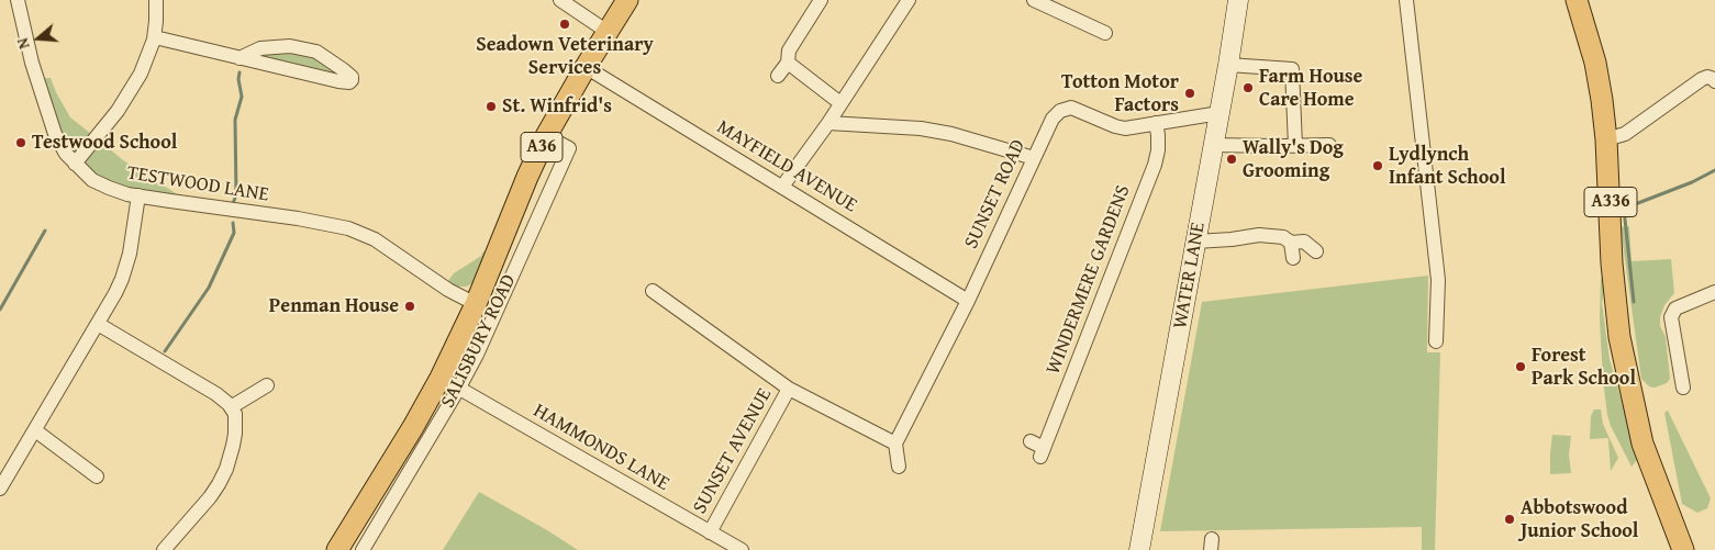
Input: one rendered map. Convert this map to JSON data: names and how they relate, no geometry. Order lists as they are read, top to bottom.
{
  "streets": {
    "main road": ["A36", "A336", "SALISBURY ROAD"],
    "street": [
      "MAYFIELD AVENUE",
      "TESTWOOD LANE",
      "SUNSET ROAD",
      "WATER LANE",
      "WINDERMERE GARDENS",
      "HAMMONDS LANE",
      "SUNSET AVENUE"
    ]
  },
  "crossings": [
    ["MAYFIELD AVENUE", "SUNSET ROAD"],
    ["MAYFIELD AVENUE", "SALISBURY ROAD"],
    ["TESTWOOD LANE", "SALISBURY ROAD"],
    ["SUNSET ROAD", "WATER LANE"],
    ["SUNSET ROAD", "WINDERMERE GARDENS"],
    ["SALISBURY ROAD", "HAMMONDS LANE"],
    ["HAMMONDS LANE", "SUNSET AVENUE"]
  ],
  "places": [
    "Seadown Veterinary Services",
    "Farm House Care Home",
    "Totton Motor Factors",
    "St. Winfrid's",
    "Testwood School",
    "Wally's Dog Grooming",
    "Lydlynch Infant School",
    "Penman House",
    "Forest Park School",
    "Abbotswood Junior School"
  ],
  "north": "left"
}
